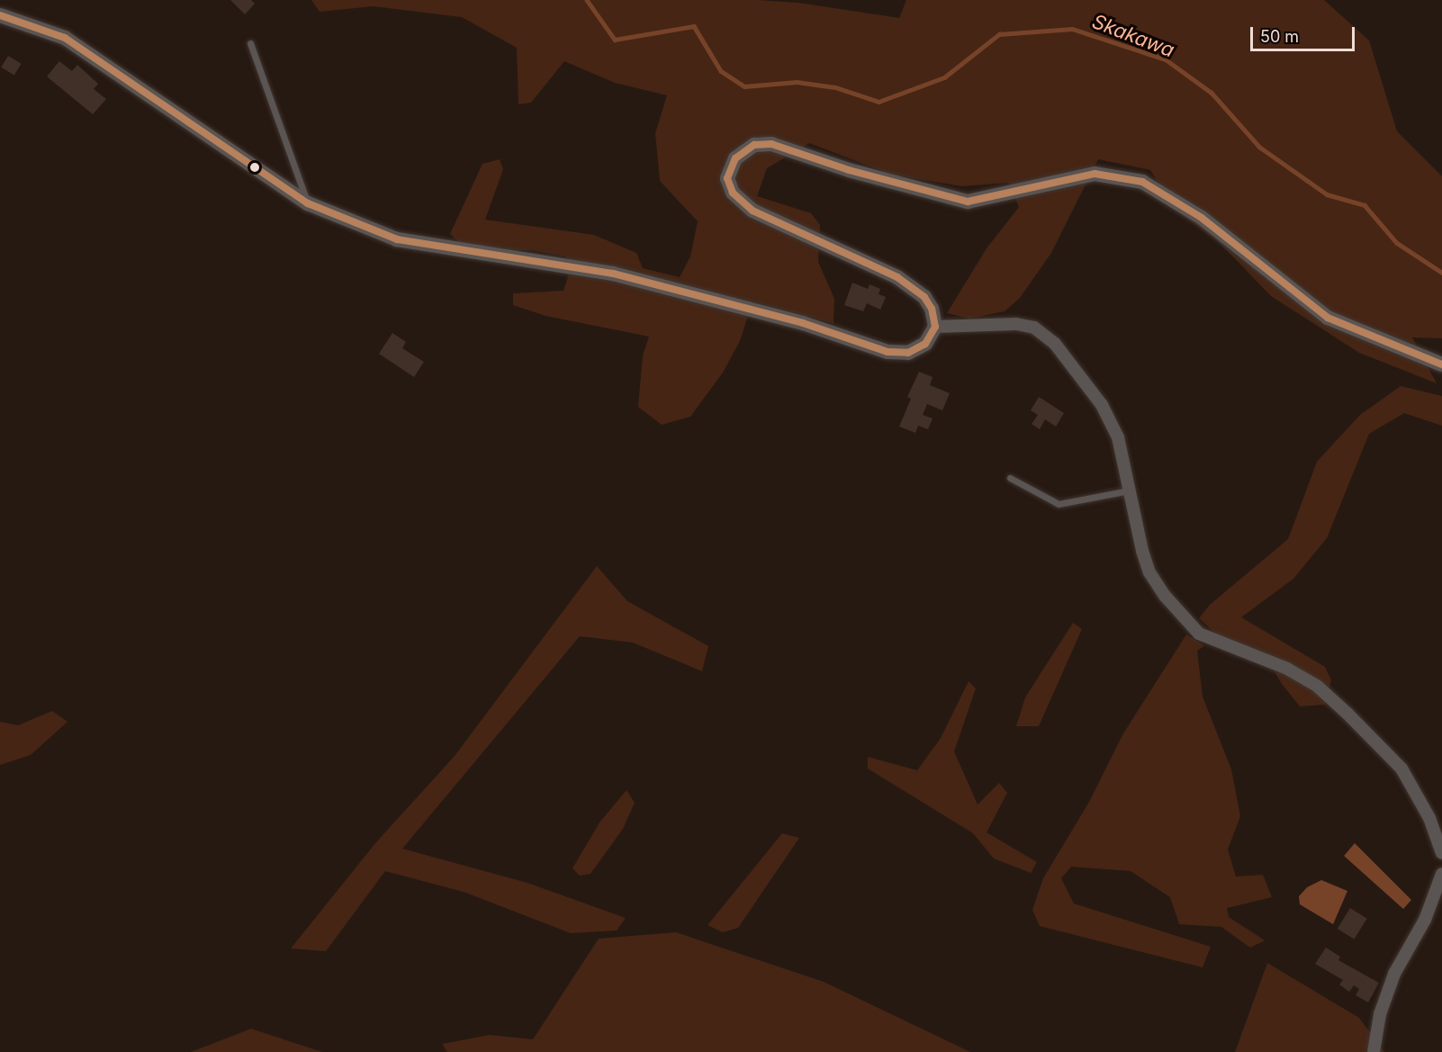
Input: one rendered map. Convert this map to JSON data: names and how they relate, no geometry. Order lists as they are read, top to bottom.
{
  "water": ["Skakawa"],
  "scale_bar": "50 m"
}
